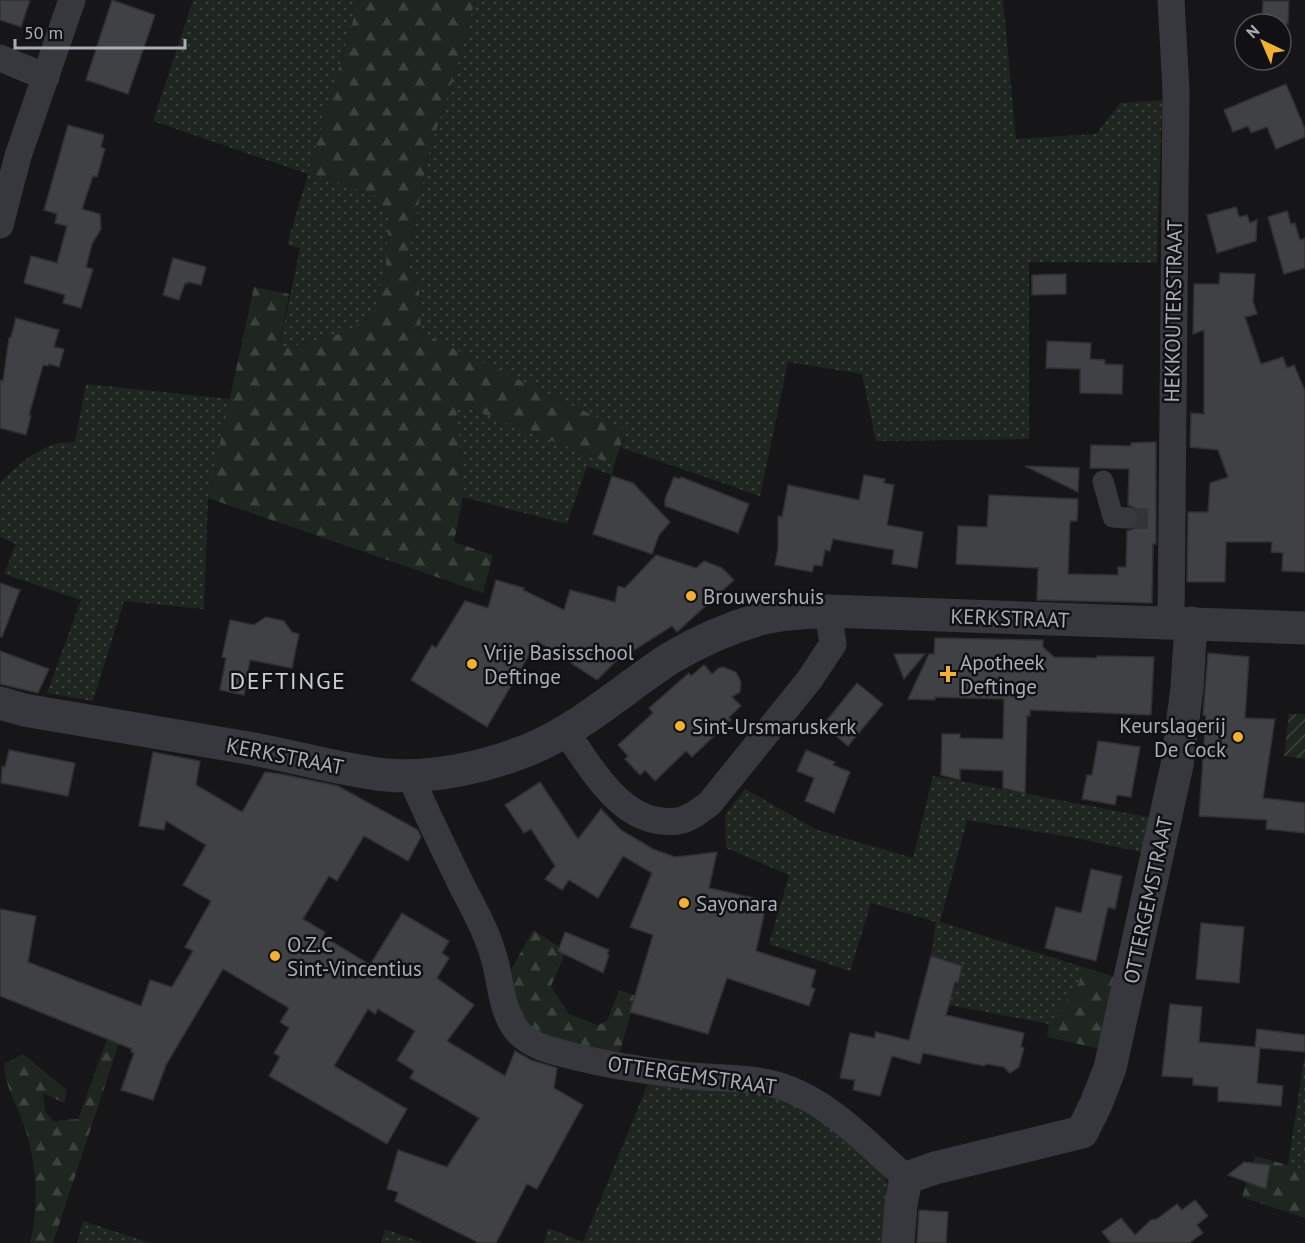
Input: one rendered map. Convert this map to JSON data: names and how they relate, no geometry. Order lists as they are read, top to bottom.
{
  "streets": {
    "street": ["HEKKOUTERSTRAAT", "KERKSTRAAT", "OTTERGEMSTRAAT"]
  },
  "crossings": [
    ["HEKKOUTERSTRAAT", "KERKSTRAAT"],
    ["HEKKOUTERSTRAAT", "OTTERGEMSTRAAT"],
    ["KERKSTRAAT", "OTTERGEMSTRAAT"]
  ],
  "districts": ["DEFTINGE"],
  "places": {
    "other": [
      "Brouwershuis",
      "Vrije Basisschool Deftinge",
      "Sint-Ursmaruskerk",
      "Keurslagerij De Cock",
      "Sayonara",
      "O.Z.C Sint-Vincentius"
    ],
    "health": ["Apotheek Deftinge"]
  },
  "scale_bar": "50 m",
  "north": "top left"
}
